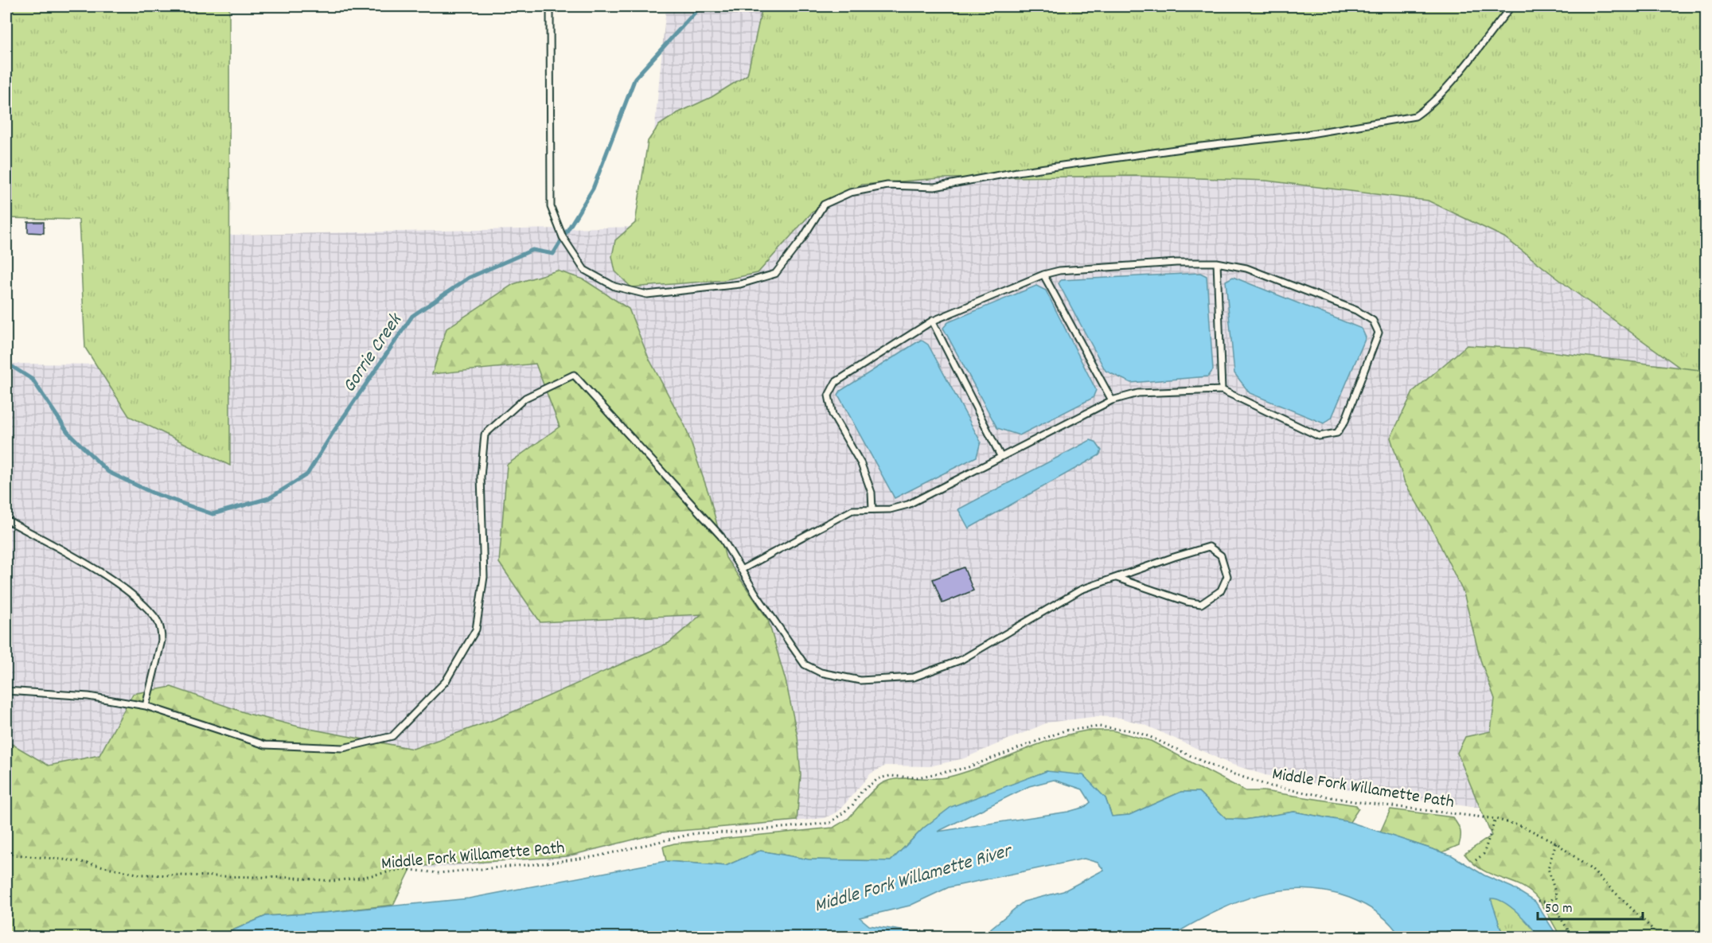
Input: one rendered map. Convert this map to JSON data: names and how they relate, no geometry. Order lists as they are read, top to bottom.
{
  "streets": {
    "path": ["Middle Fork Willamette Path"]
  },
  "water": ["Gorrie Creek", "Middle Fork Willamette River"],
  "scale_bar": "50 m"
}
